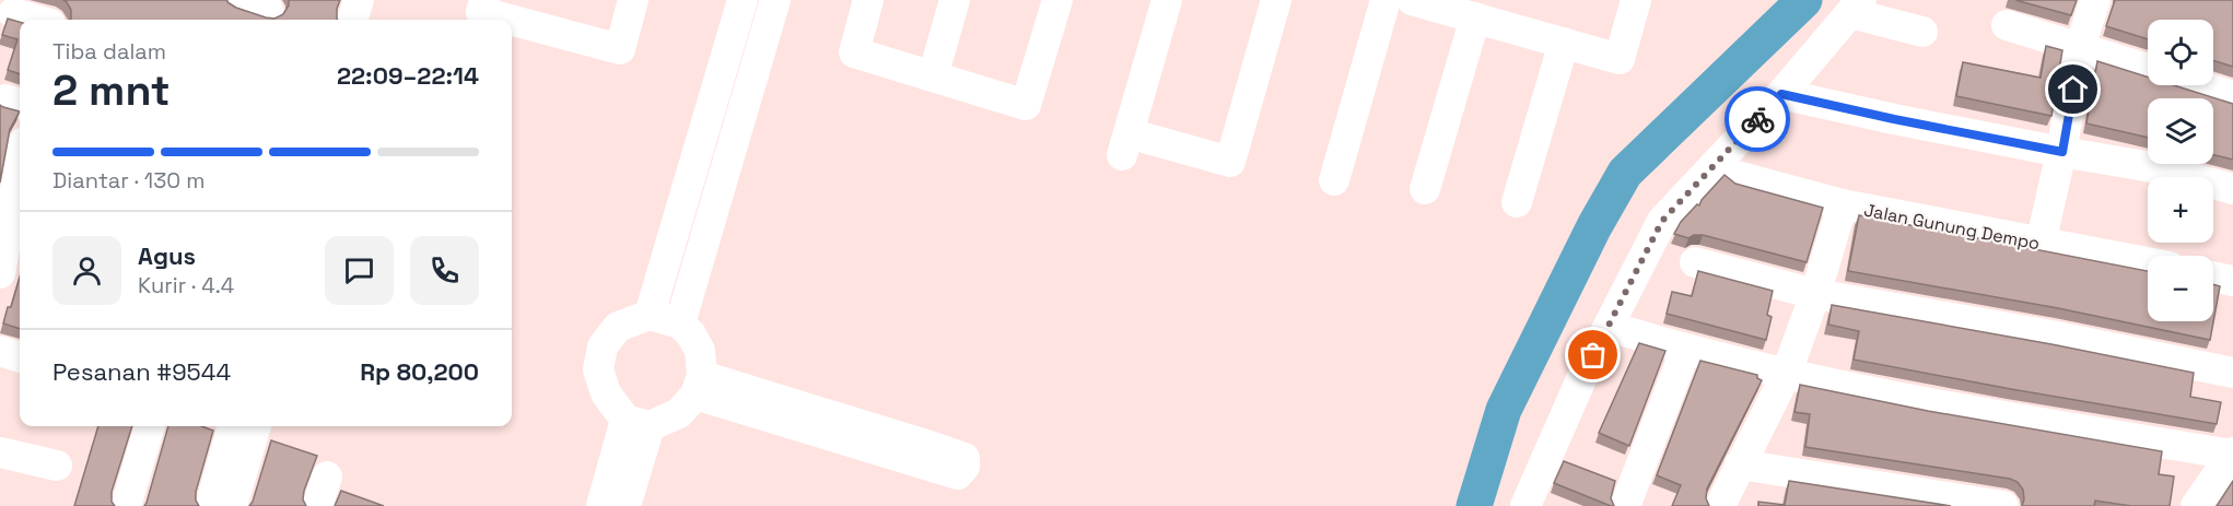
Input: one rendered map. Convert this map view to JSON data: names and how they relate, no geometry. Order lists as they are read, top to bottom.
{
  "streets": {
    "street": ["Jalan Gunung Dempo"]
  },
  "page": {
    "map_buttons": ["+", "−"],
    "heading": ["2 mnt", "Tiba dalam", "22:09–22:14"],
    "panel": [
      "Agus",
      "Kurir · 4.4",
      "Pesanan #9544",
      "Rp 80,200"
    ],
    "bar": "Diantar · 130 m"
  }
}
